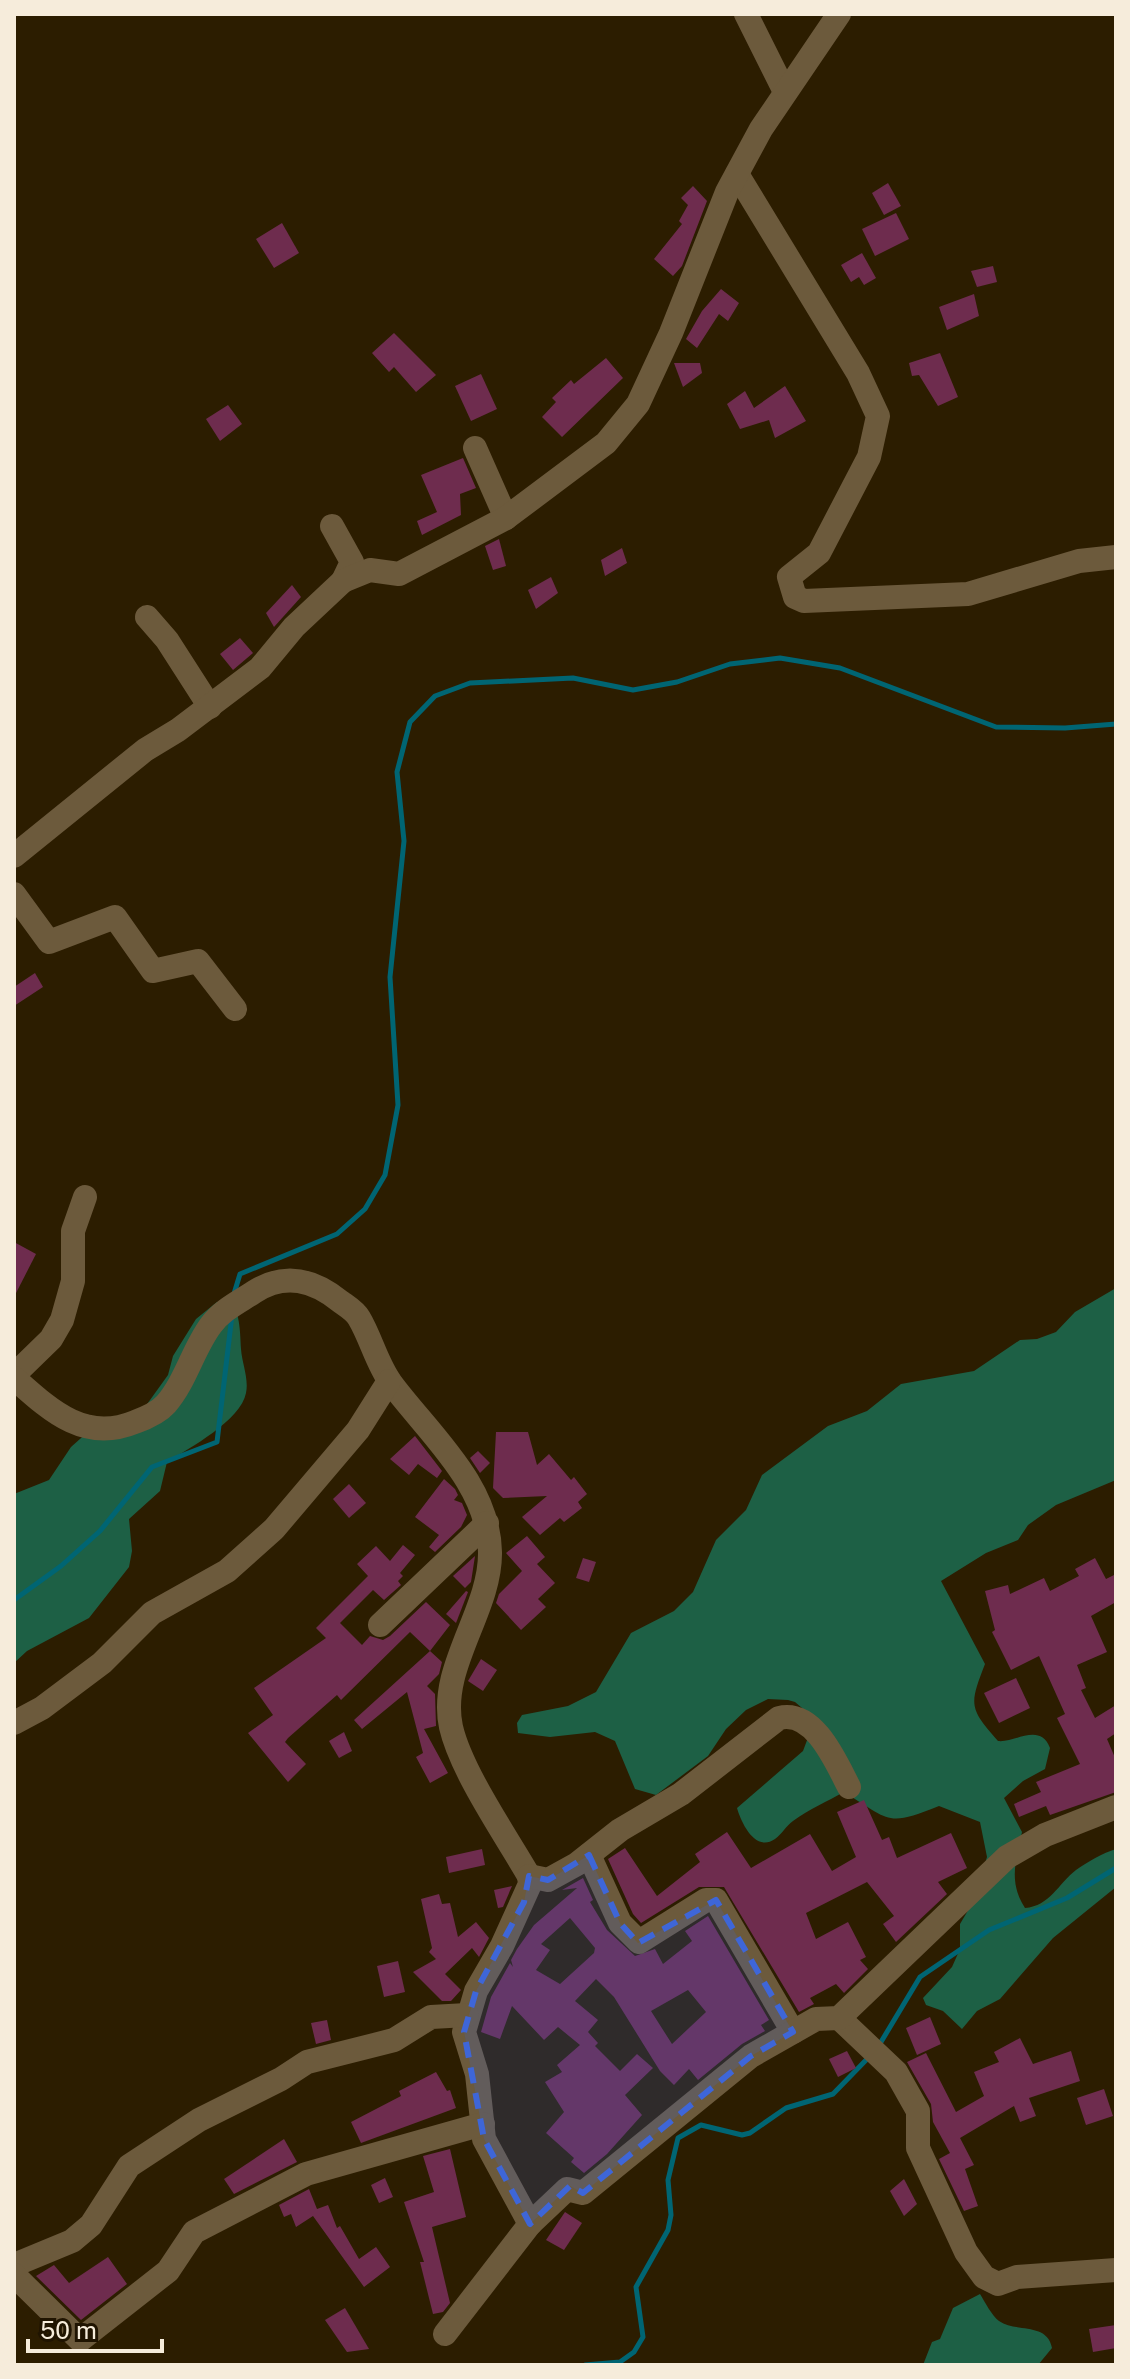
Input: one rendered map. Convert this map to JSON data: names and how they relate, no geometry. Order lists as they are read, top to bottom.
{
  "scale_bar": "50 m"
}
